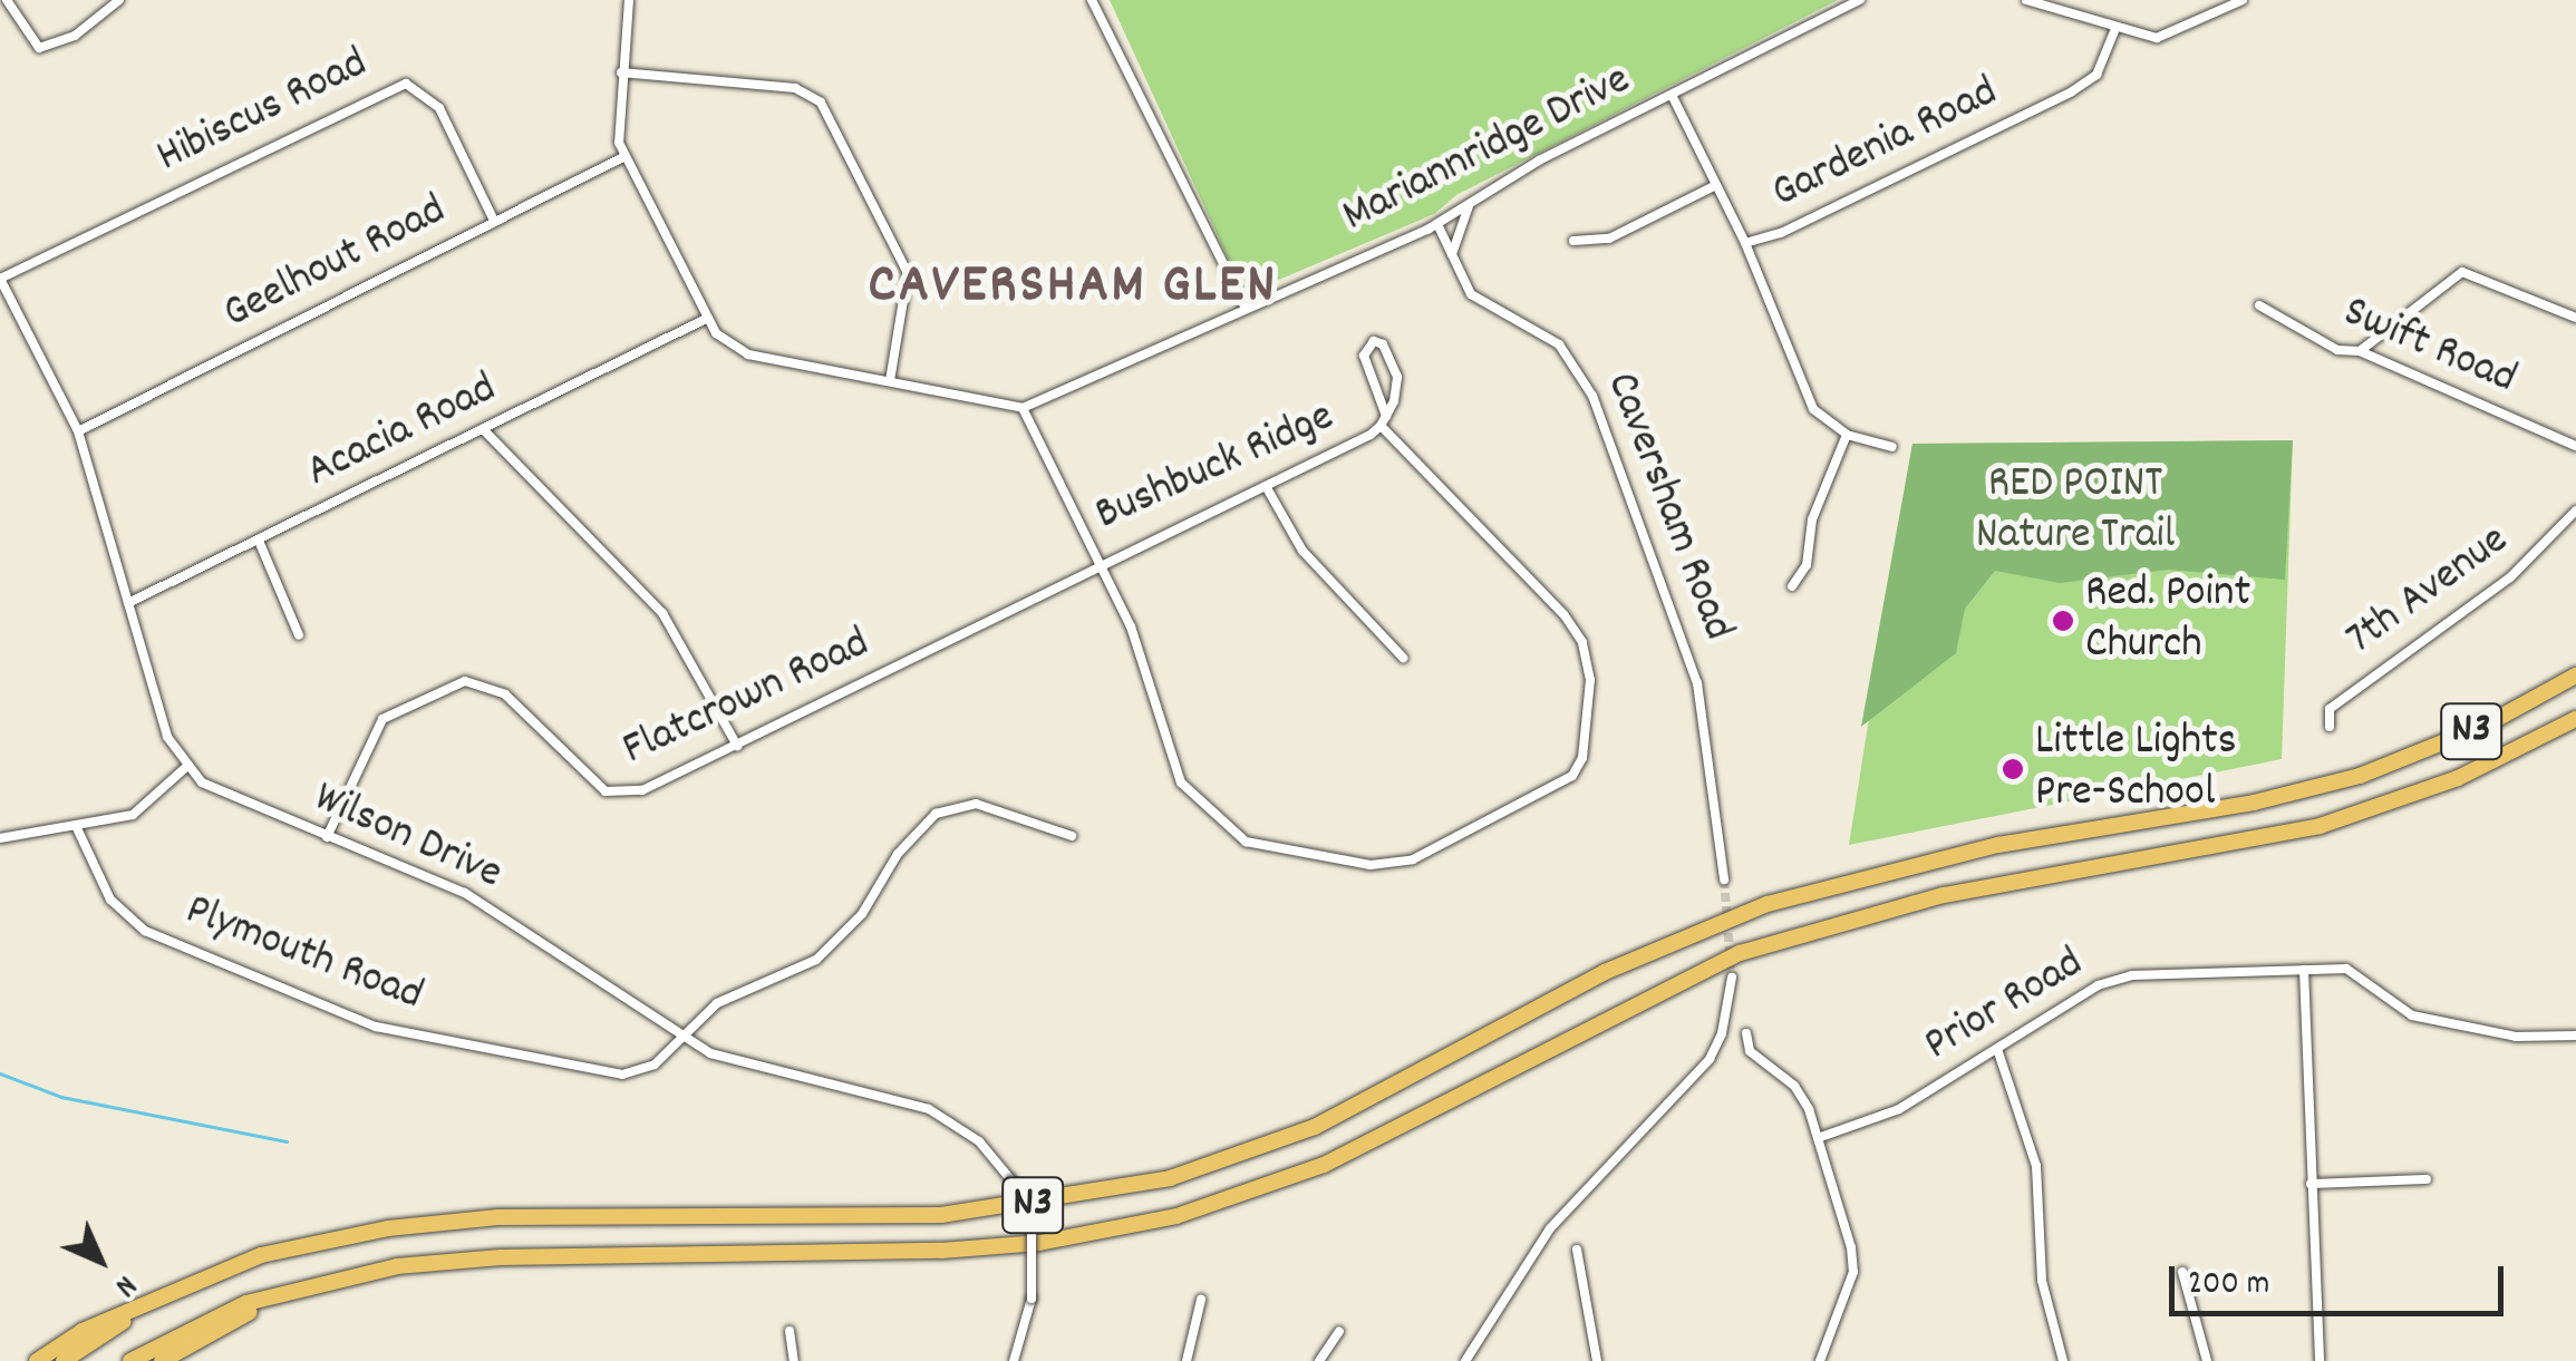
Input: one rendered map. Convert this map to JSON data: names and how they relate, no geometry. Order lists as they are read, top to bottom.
{
  "streets": {
    "highway": ["N3"],
    "street": [
      "Hibiscus Road",
      "Gardenia Road",
      "Mariannridge Drive",
      "Geelhout Road",
      "Swift Road",
      "Acacia Road",
      "Bushbuck Ridge",
      "Caversham Road",
      "7th Avenue",
      "Flatcrown Road",
      "Wilson Drive",
      "Plymouth Road",
      "Prior Road"
    ]
  },
  "crossings": [
    ["Hibiscus Road", "Geelhout Road"],
    ["Gardenia Road", "Mariannridge Drive"],
    ["Mariannridge Drive", "Bushbuck Ridge"],
    ["Mariannridge Drive", "Caversham Road"],
    ["Bushbuck Ridge", "Flatcrown Road"],
    ["Flatcrown Road", "Wilson Drive"],
    ["Wilson Drive", "Plymouth Road"]
  ],
  "districts": ["CAVERSHAM GLEN"],
  "parks": ["RED POINT Nature Trail"],
  "places": ["Red. Point Church", "Little Lights Pre-School"],
  "scale_bar": "200 m",
  "north": "bottom right"
}
